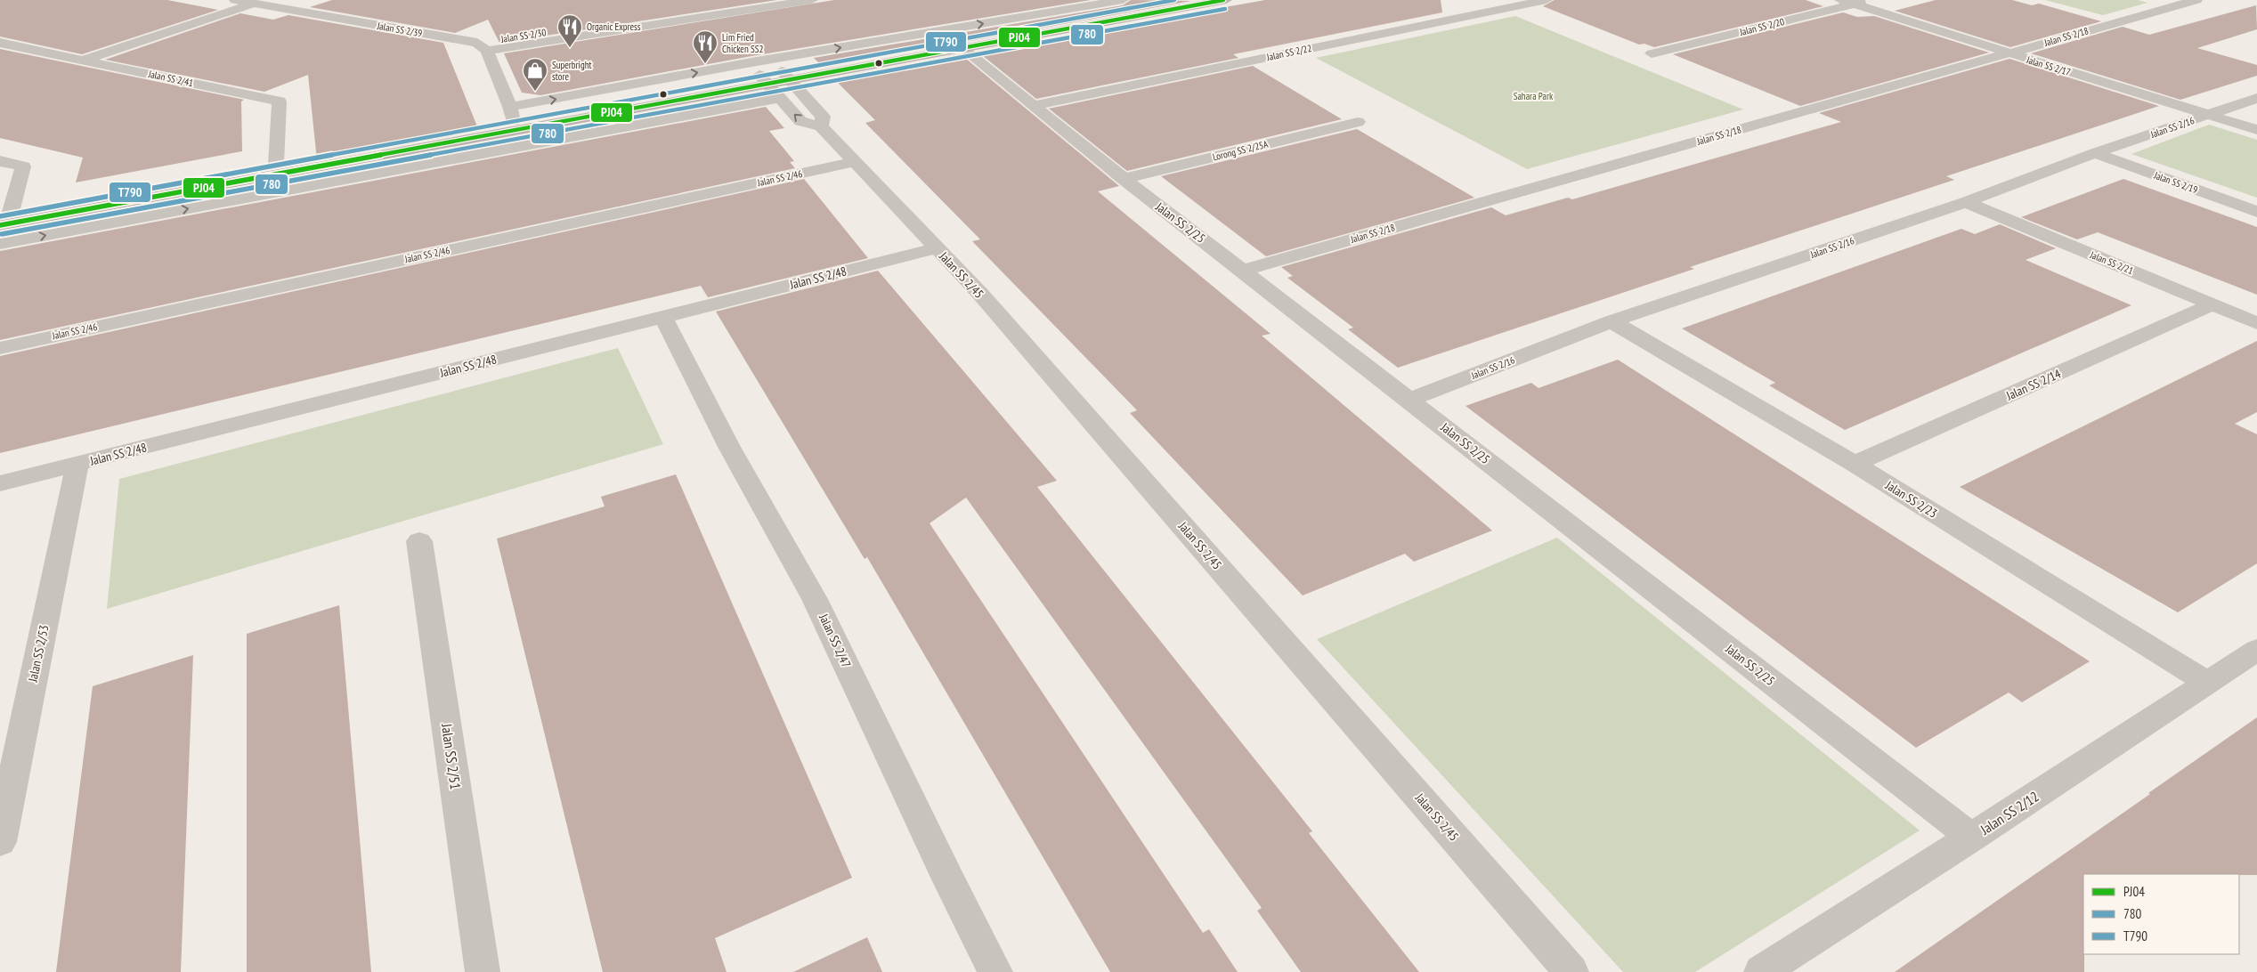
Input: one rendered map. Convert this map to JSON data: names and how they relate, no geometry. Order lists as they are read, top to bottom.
{
  "streets": {
    "street": [
      "Jalan SS 2/20",
      "Jalan SS 2/39",
      "Jalan SS 2/30",
      "Jalan SS 2/18",
      "Jalan SS 2/22",
      "Jalan SS 2/17",
      "Jalan SS 2/41",
      "Jalan SS 2/16",
      "Lorong SS 2/25A",
      "Jalan SS 2/46",
      "Jalan SS 2/19",
      "Jalan SS 2/25",
      "Jalan SS 2/21",
      "Jalan SS 2/45",
      "Jalan SS 2/48",
      "Jalan SS 2/14",
      "Jalan SS 2/23",
      "Jalan SS 2/47",
      "Jalan SS 2/53",
      "Jalan SS 2/51",
      "Jalan SS 2/12"
    ]
  },
  "crossings": [
    ["Jalan SS 2/20", "Jalan SS 2/17"],
    ["Jalan SS 2/39", "Jalan SS 2/30"],
    ["Jalan SS 2/18", "Jalan SS 2/17"],
    ["Jalan SS 2/18", "Jalan SS 2/25"],
    ["Jalan SS 2/22", "Jalan SS 2/25"],
    ["Jalan SS 2/17", "Jalan SS 2/16"],
    ["Jalan SS 2/16", "Jalan SS 2/19"],
    ["Jalan SS 2/16", "Jalan SS 2/25"],
    ["Jalan SS 2/16", "Jalan SS 2/21"],
    ["Jalan SS 2/16", "Jalan SS 2/23"],
    ["Lorong SS 2/25A", "Jalan SS 2/25"],
    ["Jalan SS 2/46", "Jalan SS 2/45"],
    ["Jalan SS 2/25", "Jalan SS 2/12"],
    ["Jalan SS 2/21", "Jalan SS 2/14"],
    ["Jalan SS 2/45", "Jalan SS 2/48"],
    ["Jalan SS 2/48", "Jalan SS 2/47"],
    ["Jalan SS 2/48", "Jalan SS 2/53"],
    ["Jalan SS 2/14", "Jalan SS 2/23"],
    ["Jalan SS 2/23", "Jalan SS 2/12"]
  ],
  "parks": ["Sahara Park"],
  "places": {
    "restaurant": ["Organic Express", "Lim Fried Chicken SS2"],
    "shop": ["Superbright store"]
  },
  "lines": ["transit line PJ04", "transit line T790", "transit line 780"],
  "legend": ["PJ04", "780", "T790"]
}
